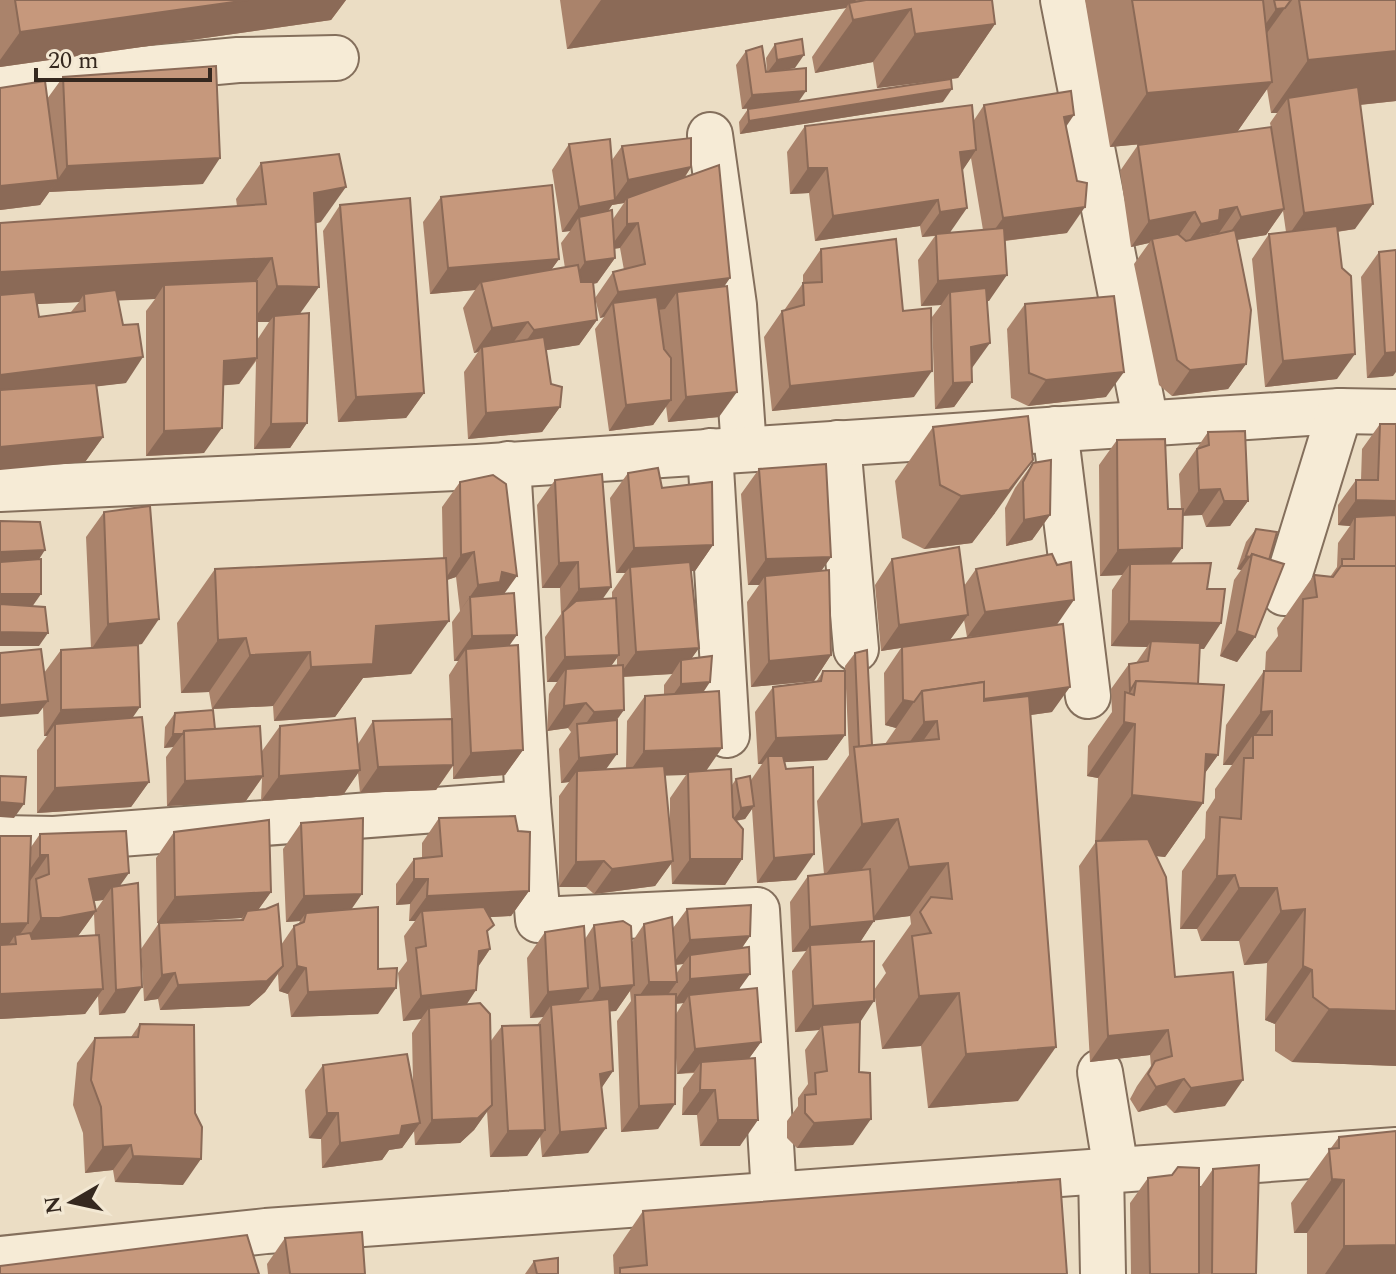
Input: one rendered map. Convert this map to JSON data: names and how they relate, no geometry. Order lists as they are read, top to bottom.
{
  "scale_bar": "20 m",
  "north": "left"
}
